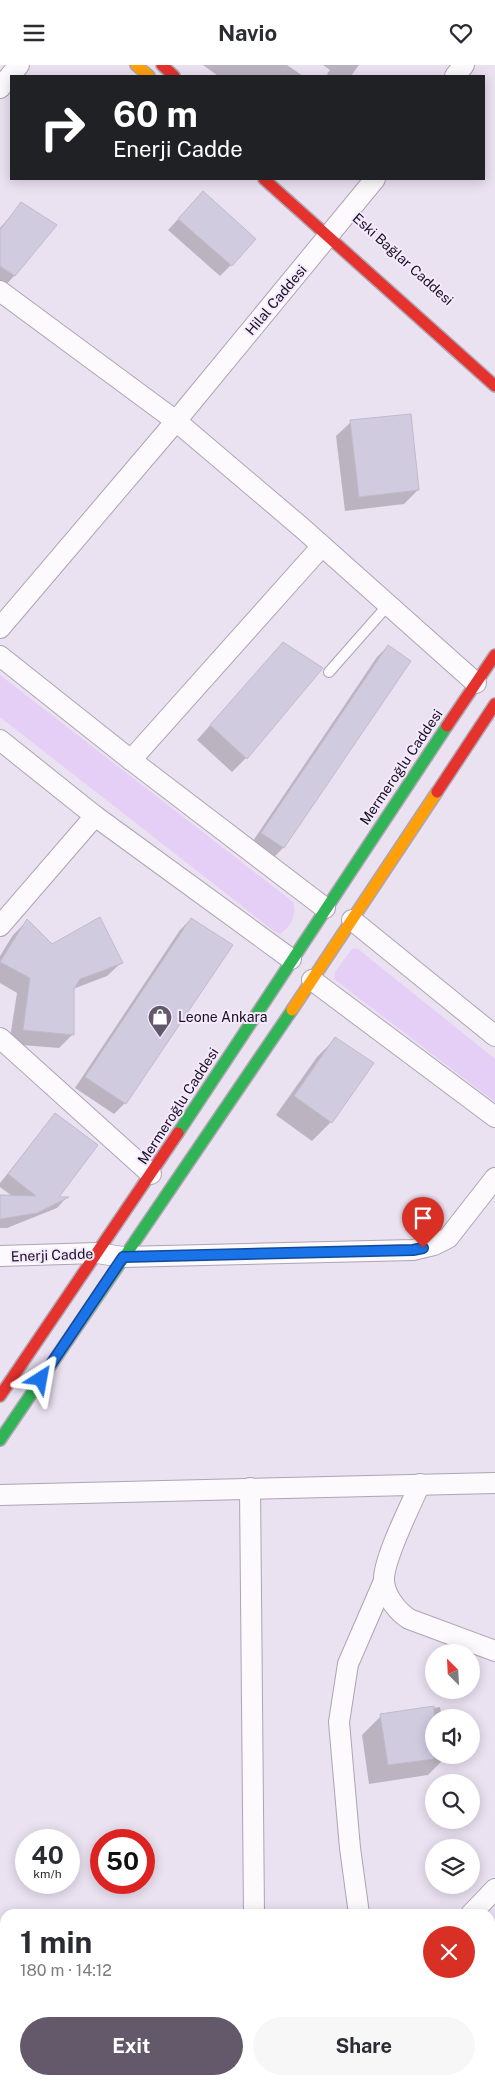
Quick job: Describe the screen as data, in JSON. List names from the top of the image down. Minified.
{"streets":{"main road":["Mermeroğlu Caddesi"],"street":["Hilal Caddesi","Enerji Cadde"]},"crossings":[["Mermeroğlu Caddesi","Enerji Cadde"]],"places":{"shop":["Leone Ankara"]},"north":"top left","page":{"header":"Navio","turn":["60 m","Enerji Cadde"],"speed":"40 km/h","limit":"50","heading":["1 min","180 m · 14:12"],"buttons":["Exit","Share"]}}
